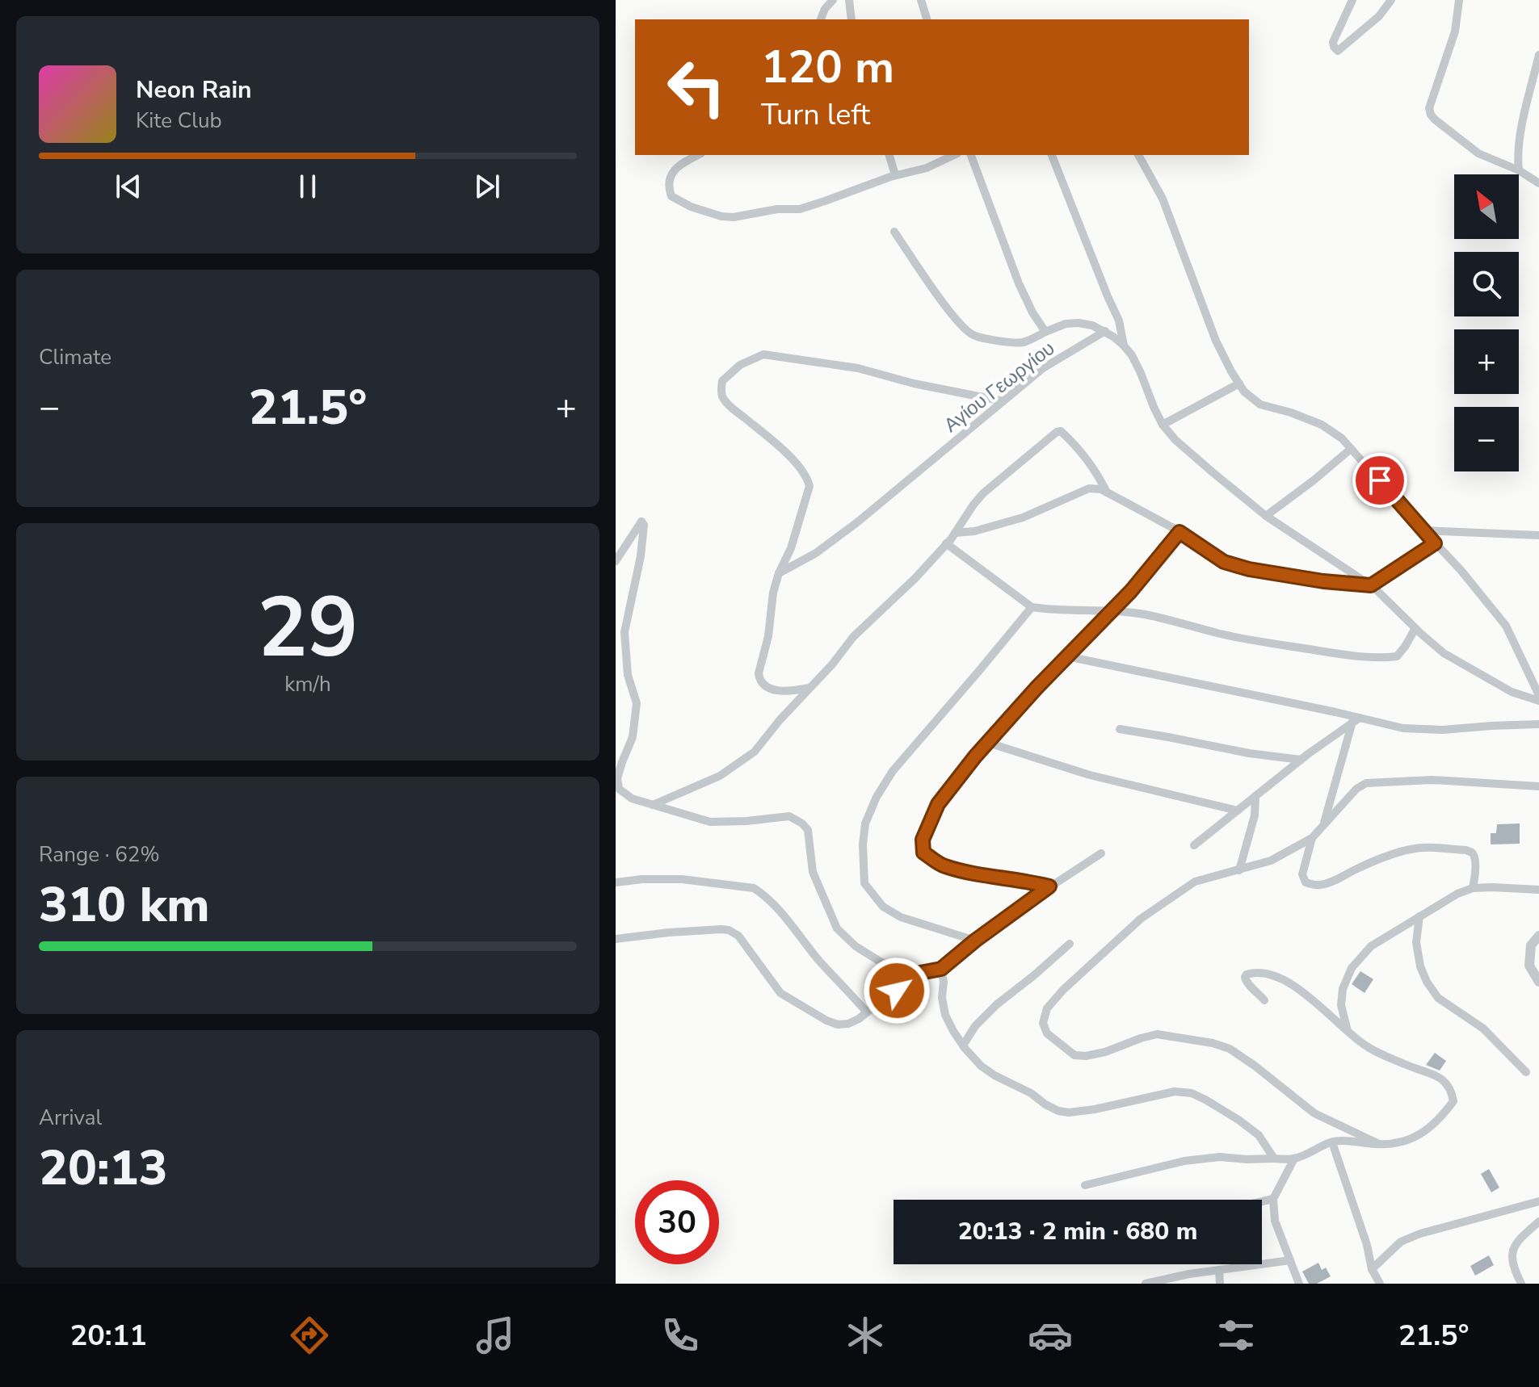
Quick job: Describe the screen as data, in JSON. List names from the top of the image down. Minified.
{"streets":{"street":["Αγίου Γεωργίου"]},"north":"top left","page":{"turn":["120 m","Turn left"],"song":["Neon Rain","Kite Club"],"map_buttons":["+","−"],"tile":["Climate",["29","km/h"],["Range · 62%","310 km"],["Arrival","20:13"]],"heat":["−","21.5°","+"],"limit":"30","trip":"20:13 · 2 min · 680 m","tabs":["20:11","21.5°"]}}
